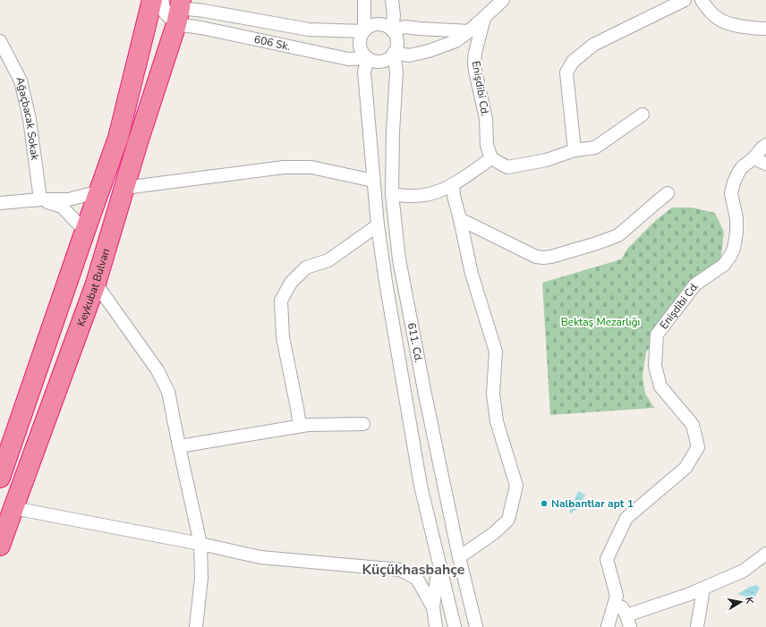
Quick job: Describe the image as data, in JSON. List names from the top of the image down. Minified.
{"streets":{"highway":["Keykubat Bulvarı"],"street":["606 Sk.","Enişdibi Cd.","Ağaçbacak Sokak","611. Cd."]},"crossings":[["606 Sk.","Keykubat Bulvarı"],["606 Sk.","611. Cd."]],"districts":["Küçükhasbahçe"],"parks":["Bektaş Mezarlığı"],"places":["Nalbantlar apt 1"],"north":"right"}
